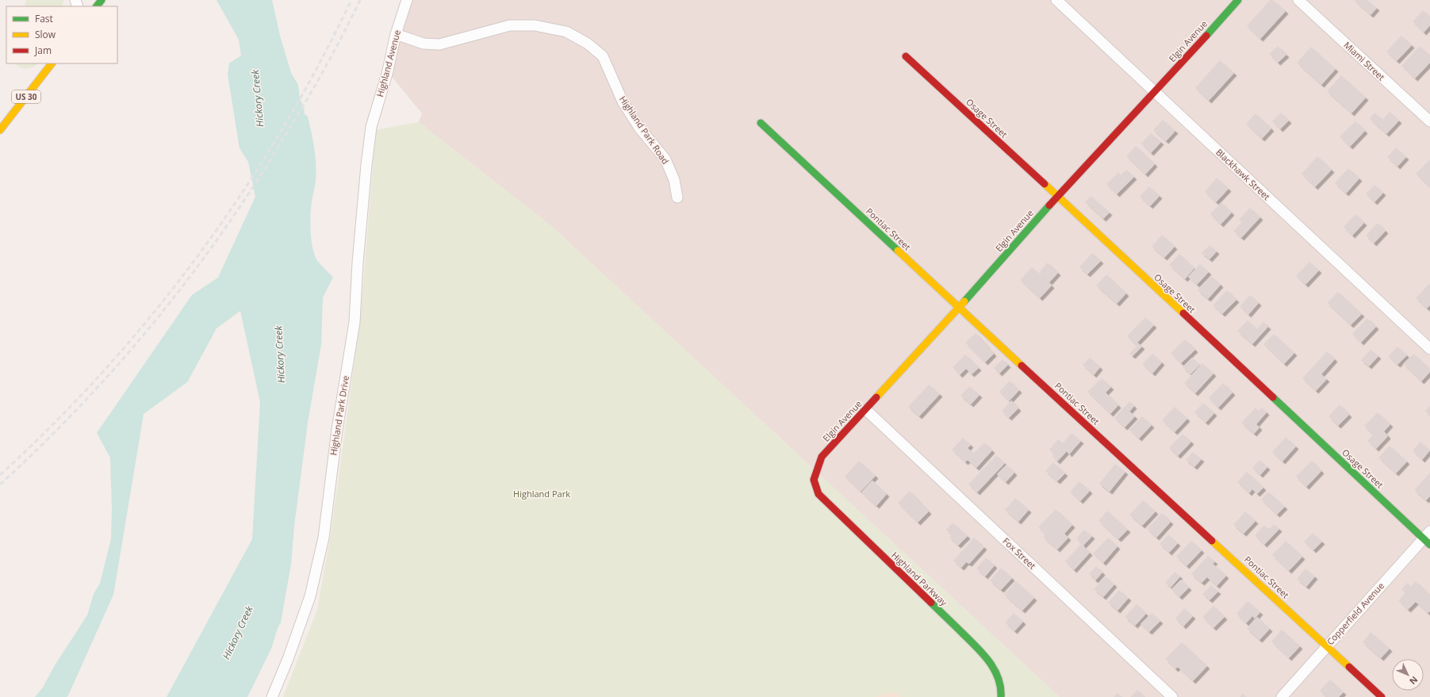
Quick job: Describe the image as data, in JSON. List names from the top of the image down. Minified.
{"streets":{"street":["Elgin Avenue","Miami Street","Highland Avenue","US 30","Osage Street","Highland Park Road","Blackhawk Street","Pontiac Street","Highland Park Drive","Fox Street","Highland Parkway","Copperfield Avenue"]},"crossings":[["Elgin Avenue","Osage Street"],["Elgin Avenue","Blackhawk Street"],["Elgin Avenue","Pontiac Street"],["Elgin Avenue","Fox Street"],["Elgin Avenue","Highland Parkway"],["Highland Avenue","Highland Park Road"],["Highland Avenue","Highland Park Drive"],["Osage Street","Copperfield Avenue"],["Pontiac Street","Copperfield Avenue"]],"water":["Hickory Creek"],"parks":["Highland Park"],"legend":["Fast","Slow","Jam"],"north":"bottom right"}
